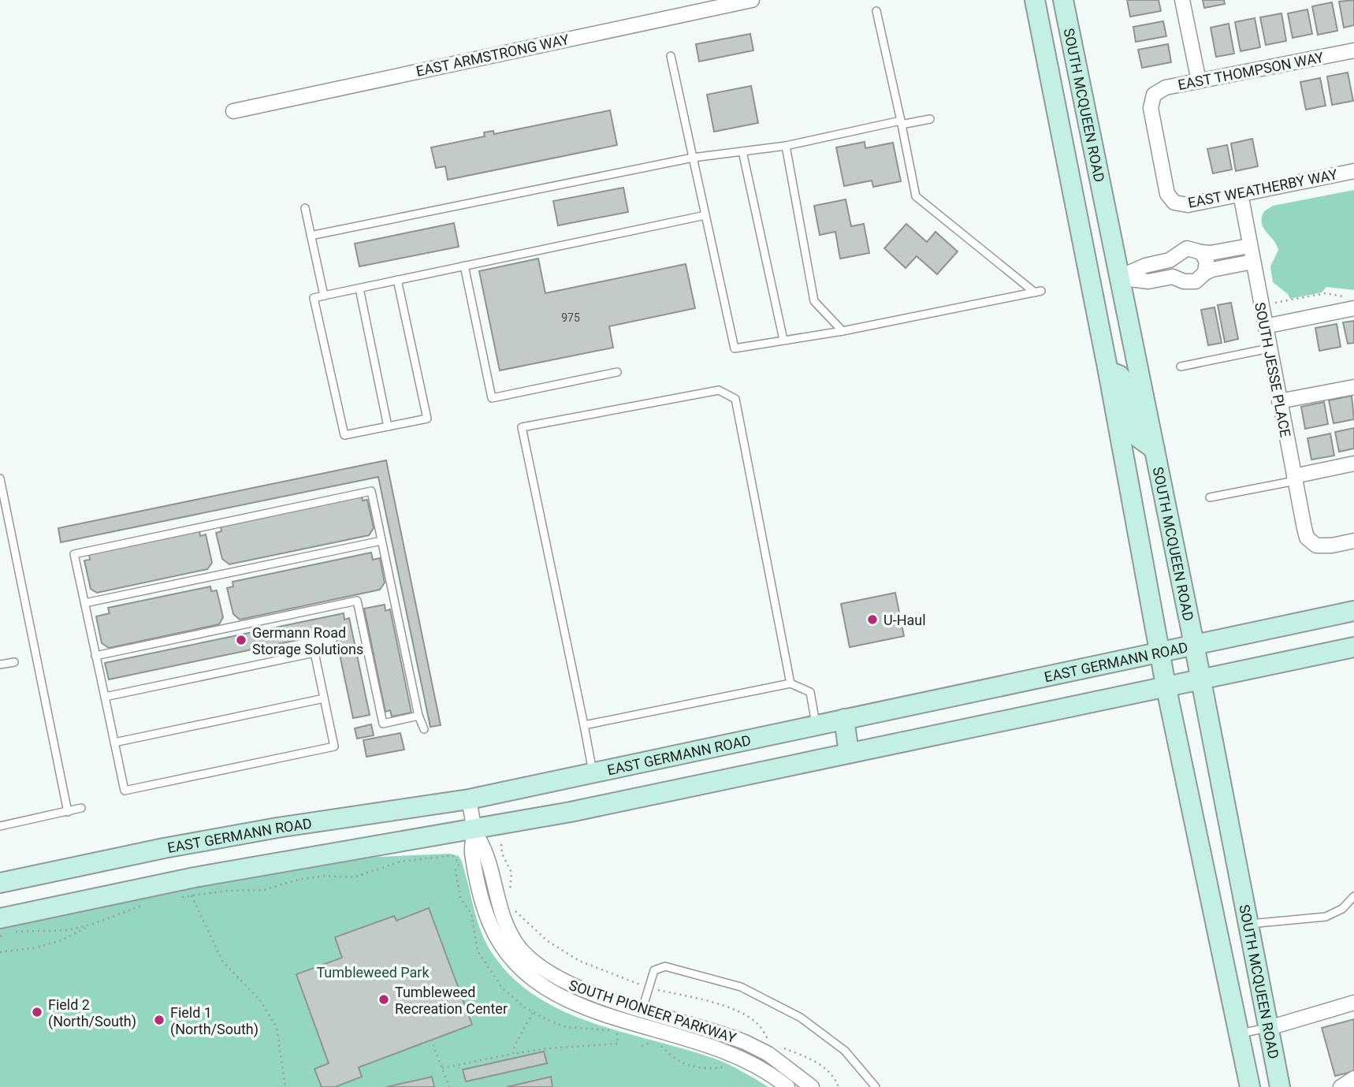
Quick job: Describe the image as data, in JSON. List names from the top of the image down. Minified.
{"streets":{"main road":["SOUTH MCQUEEN ROAD","EAST GERMANN ROAD"],"street":["EAST ARMSTRONG WAY","EAST THOMPSON WAY","EAST WEATHERBY WAY","SOUTH JESSE PLACE","SOUTH PIONEER PARKWAY"]},"crossings":[["EAST THOMPSON WAY","EAST WEATHERBY WAY"],["SOUTH MCQUEEN ROAD","EAST GERMANN ROAD"],["EAST WEATHERBY WAY","SOUTH JESSE PLACE"],["EAST GERMANN ROAD","SOUTH PIONEER PARKWAY"]],"parks":["Tumbleweed Park"],"places":["U-Haul","Germann Road Storage Solutions","Tumbleweed Recreation Center","Field 2 (North/South)","Field 1 (North/South)"],"house_numbers":["975"]}
